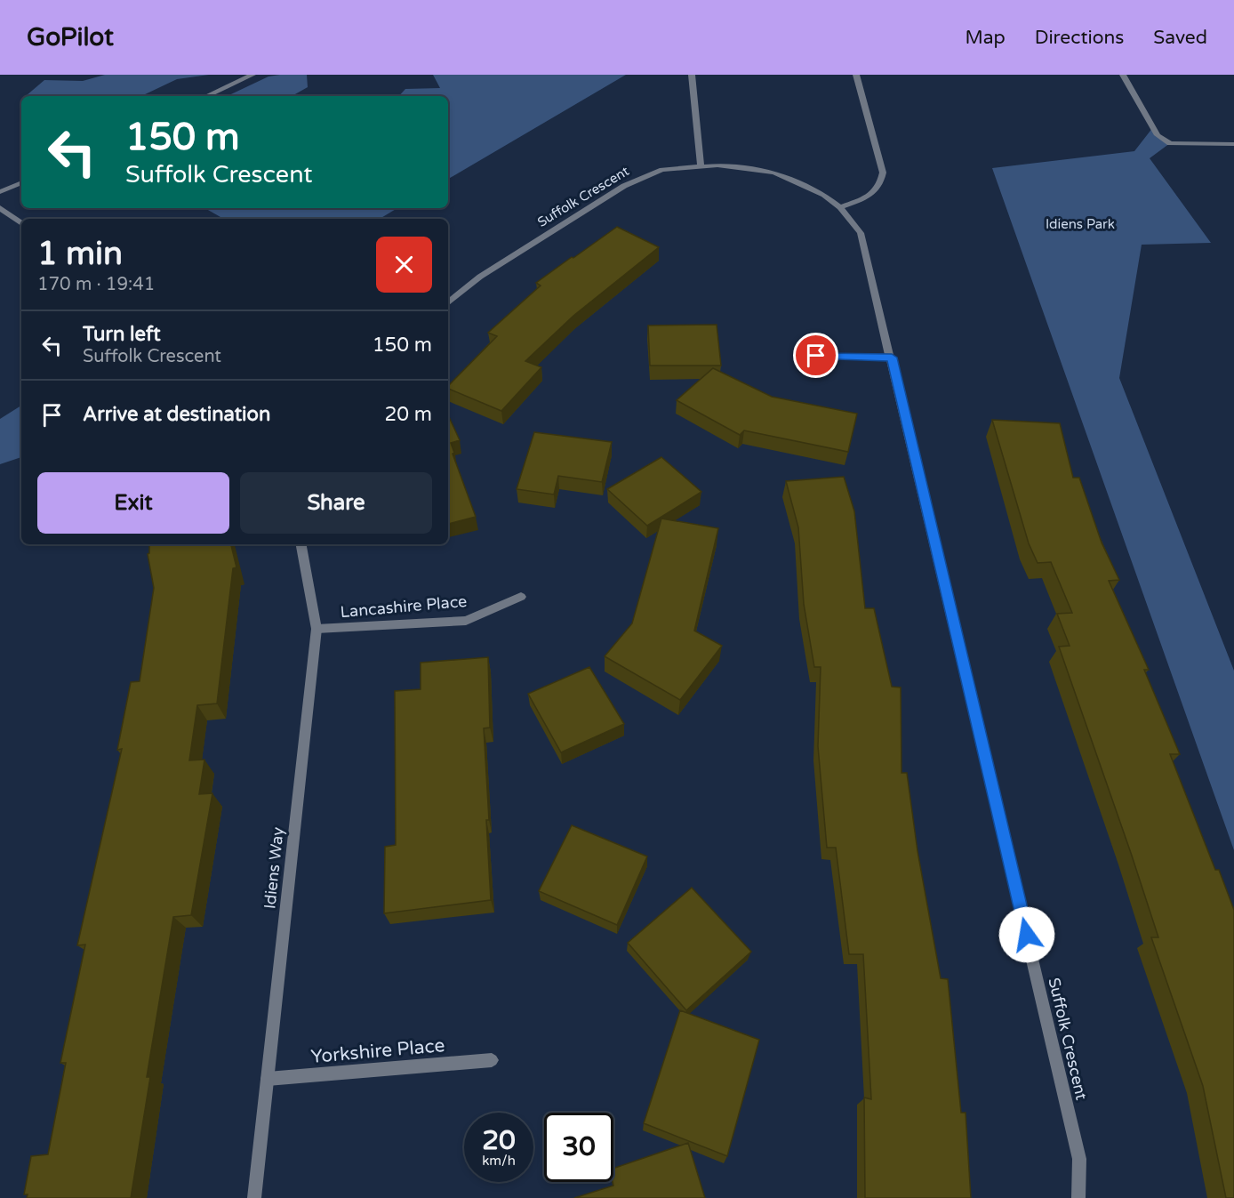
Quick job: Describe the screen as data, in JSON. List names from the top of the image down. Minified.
{"streets":{"street":["Suffolk Crescent","Lancashire Place","Idiens Way","Yorkshire Place"]},"crossings":[["Lancashire Place","Idiens Way"],["Idiens Way","Yorkshire Place"]],"parks":["Idiens Park"],"page":{"header":"GoPilot","nav":["Map","Directions","Saved"],"turn":["150 m","Suffolk Crescent"],"heading":["1 min","170 m · 19:41"],"list":[{"name":"Turn left","note":"Suffolk Crescent","value":"150 m"},{"name":"Arrive at destination","value":"20 m"}],"buttons":["Exit","Share"],"speed":"20 km/h","limit":"30"}}
